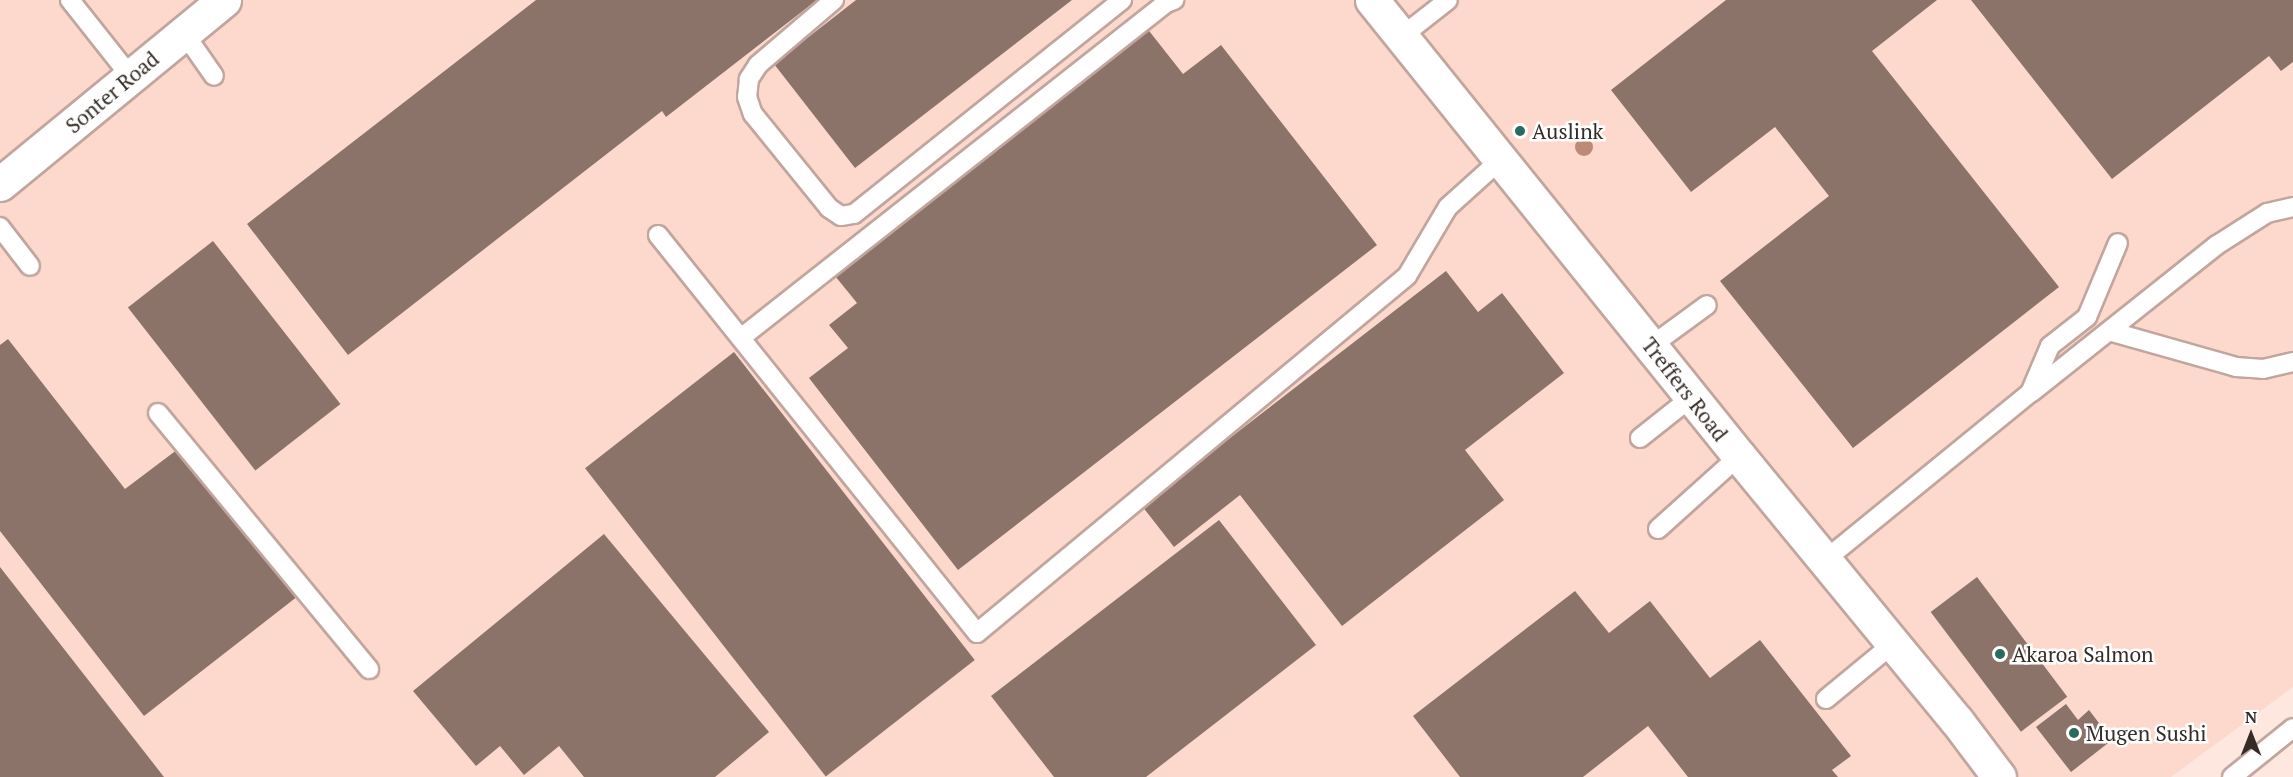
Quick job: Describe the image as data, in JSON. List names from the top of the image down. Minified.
{"streets":{"street":["Sonter Road","Treffers Road"]},"places":["Auslink","Akaroa Salmon","Mugen Sushi"],"north":"top"}
